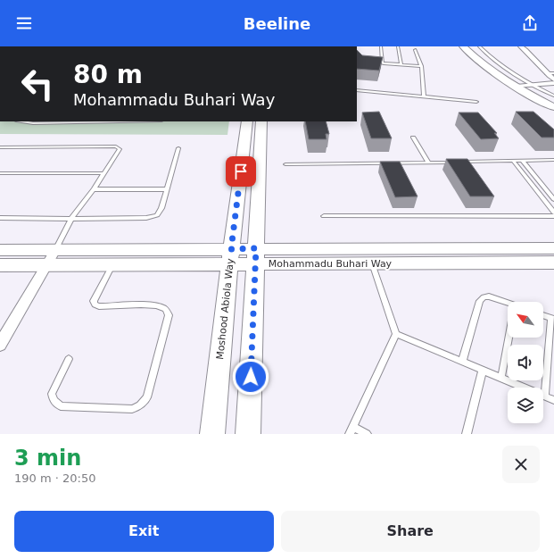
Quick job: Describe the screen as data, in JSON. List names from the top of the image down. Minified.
{"streets":{"main road":["Mohammadu Buhari Way","Moshood Abiola Way"]},"crossings":[["Mohammadu Buhari Way","Moshood Abiola Way"]],"north":"top left","page":{"header":"Beeline","turn":["80 m","Mohammadu Buhari Way"],"heading":["3 min","190 m · 20:50"],"buttons":["Exit","Share"]}}
